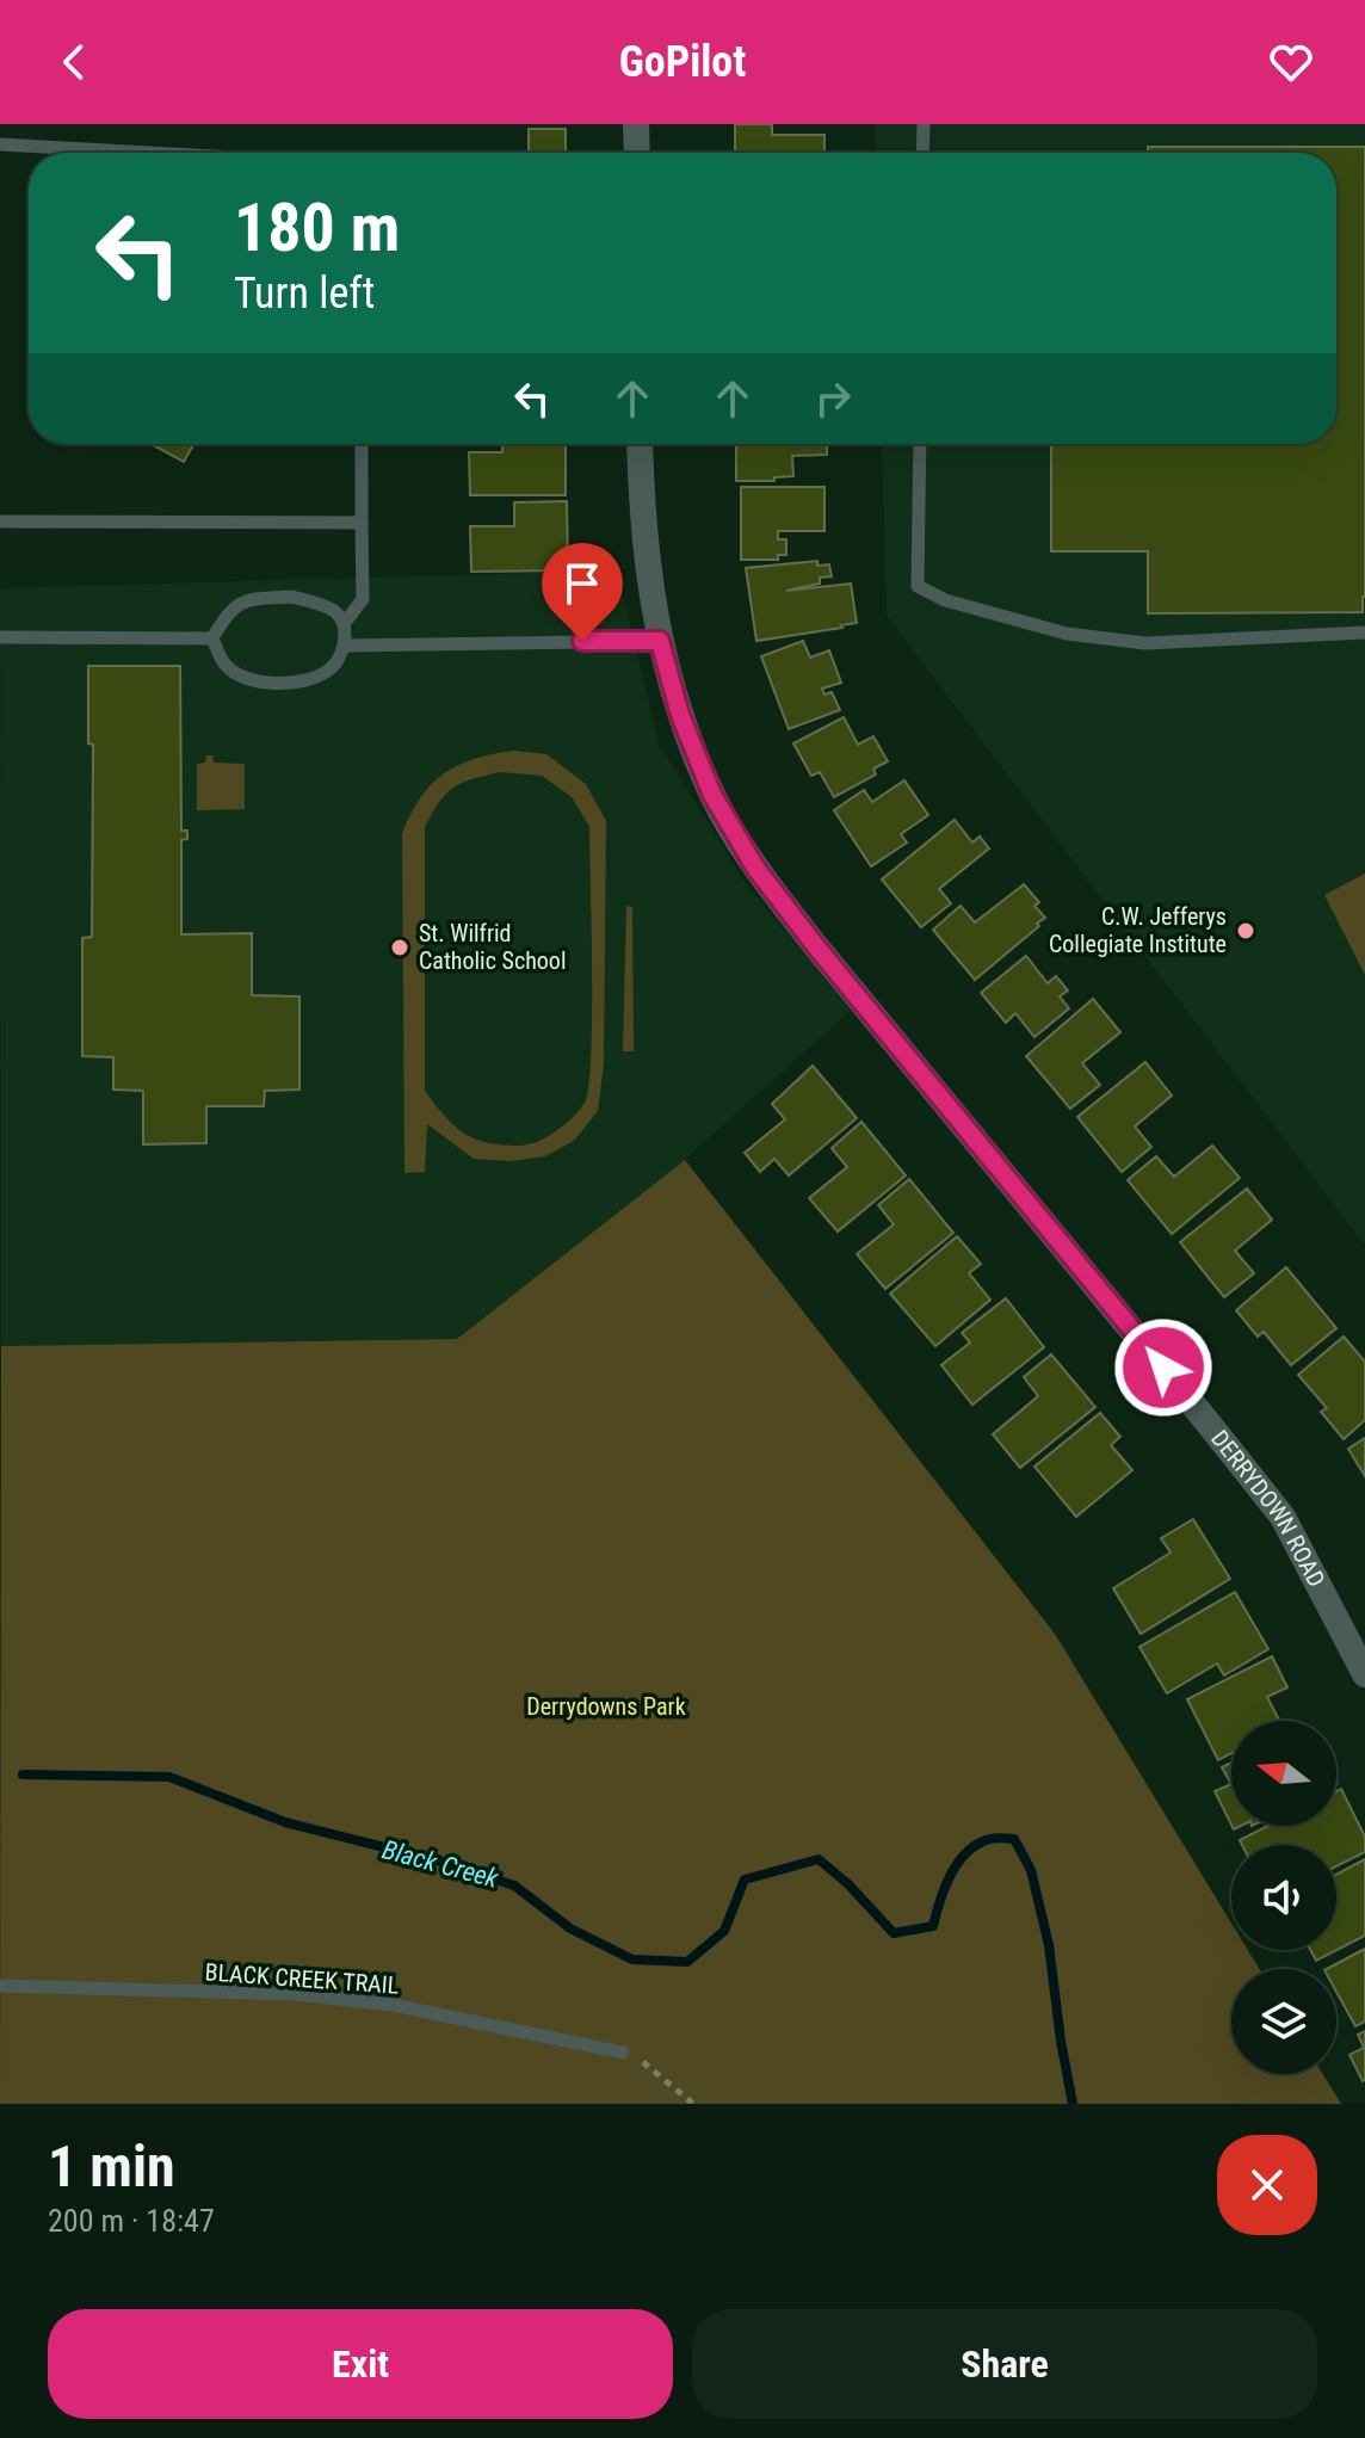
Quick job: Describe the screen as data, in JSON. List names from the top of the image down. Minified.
{"streets":{"street":["DERRYDOWN ROAD"],"lane":["BLACK CREEK TRAIL"]},"water":["Black Creek"],"parks":["Derrydowns Park"],"places":["C.W. Jefferys Collegiate Institute","St. Wilfrid Catholic School"],"north":"left","page":{"header":"GoPilot","turn":["180 m","Turn left"],"heading":["1 min","200 m · 18:47"],"buttons":["Exit","Share"]}}
